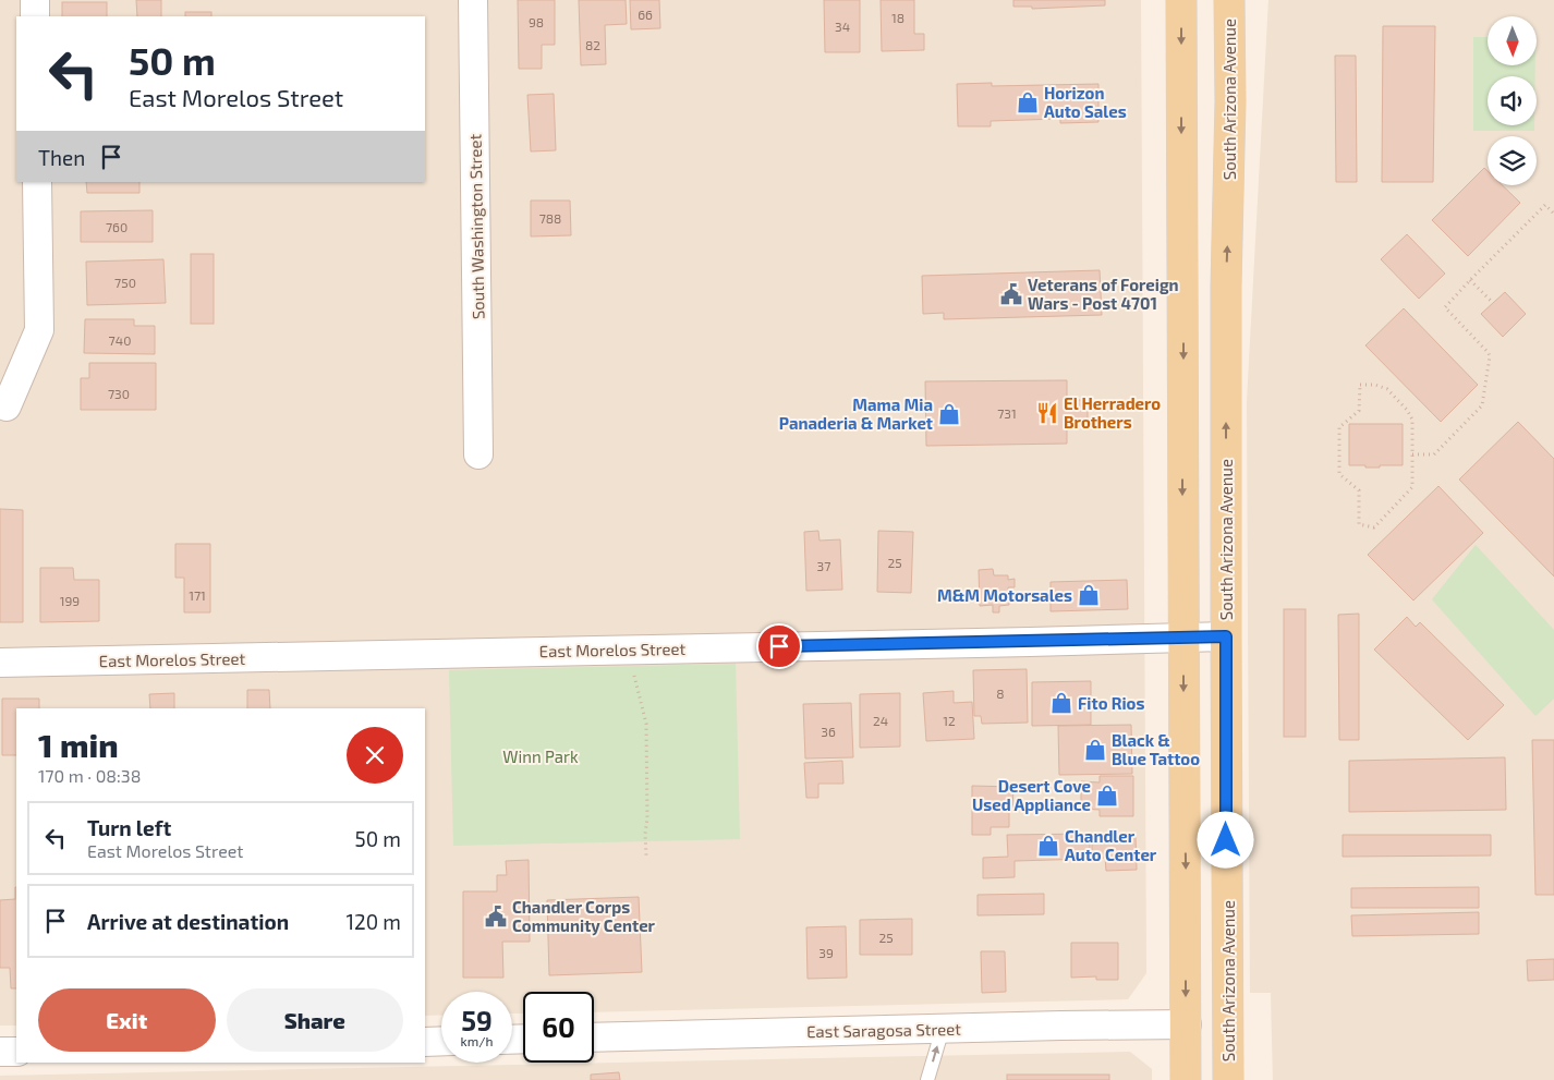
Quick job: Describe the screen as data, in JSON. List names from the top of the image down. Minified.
{"streets":{"main road":["South Arizona Avenue"],"street":["South Washington Street","East Morelos Street","East Saragosa Street"]},"crossings":[["South Arizona Avenue","East Morelos Street"]],"parks":["Winn Park"],"places":{"shop":["Horizon Auto Sales","Mama Mia Panaderia & Market","M&M Motorsales","Fito Rios","Black & Blue Tattoo","Desert Cove Used Appliance","Chandler Auto Center"],"public building":["Veterans of Foreign Wars - Post 4701","Chandler Corps Community Center"],"restaurant":["El Herradero Brothers"]},"house_numbers":["66","18","98","34","82","788","760","750","740","730","731","25","37","171","199","8","24","12","36","25","39"],"north":"bottom","page":{"turn":["50 m","East Morelos Street"],"then":"Then","heading":["1 min","170 m · 08:38"],"list":[{"name":"Turn left","note":"East Morelos Street","value":"50 m"},{"name":"Arrive at destination","value":"120 m"}],"buttons":["Exit","Share"],"speed":"59 km/h","limit":"60"}}
